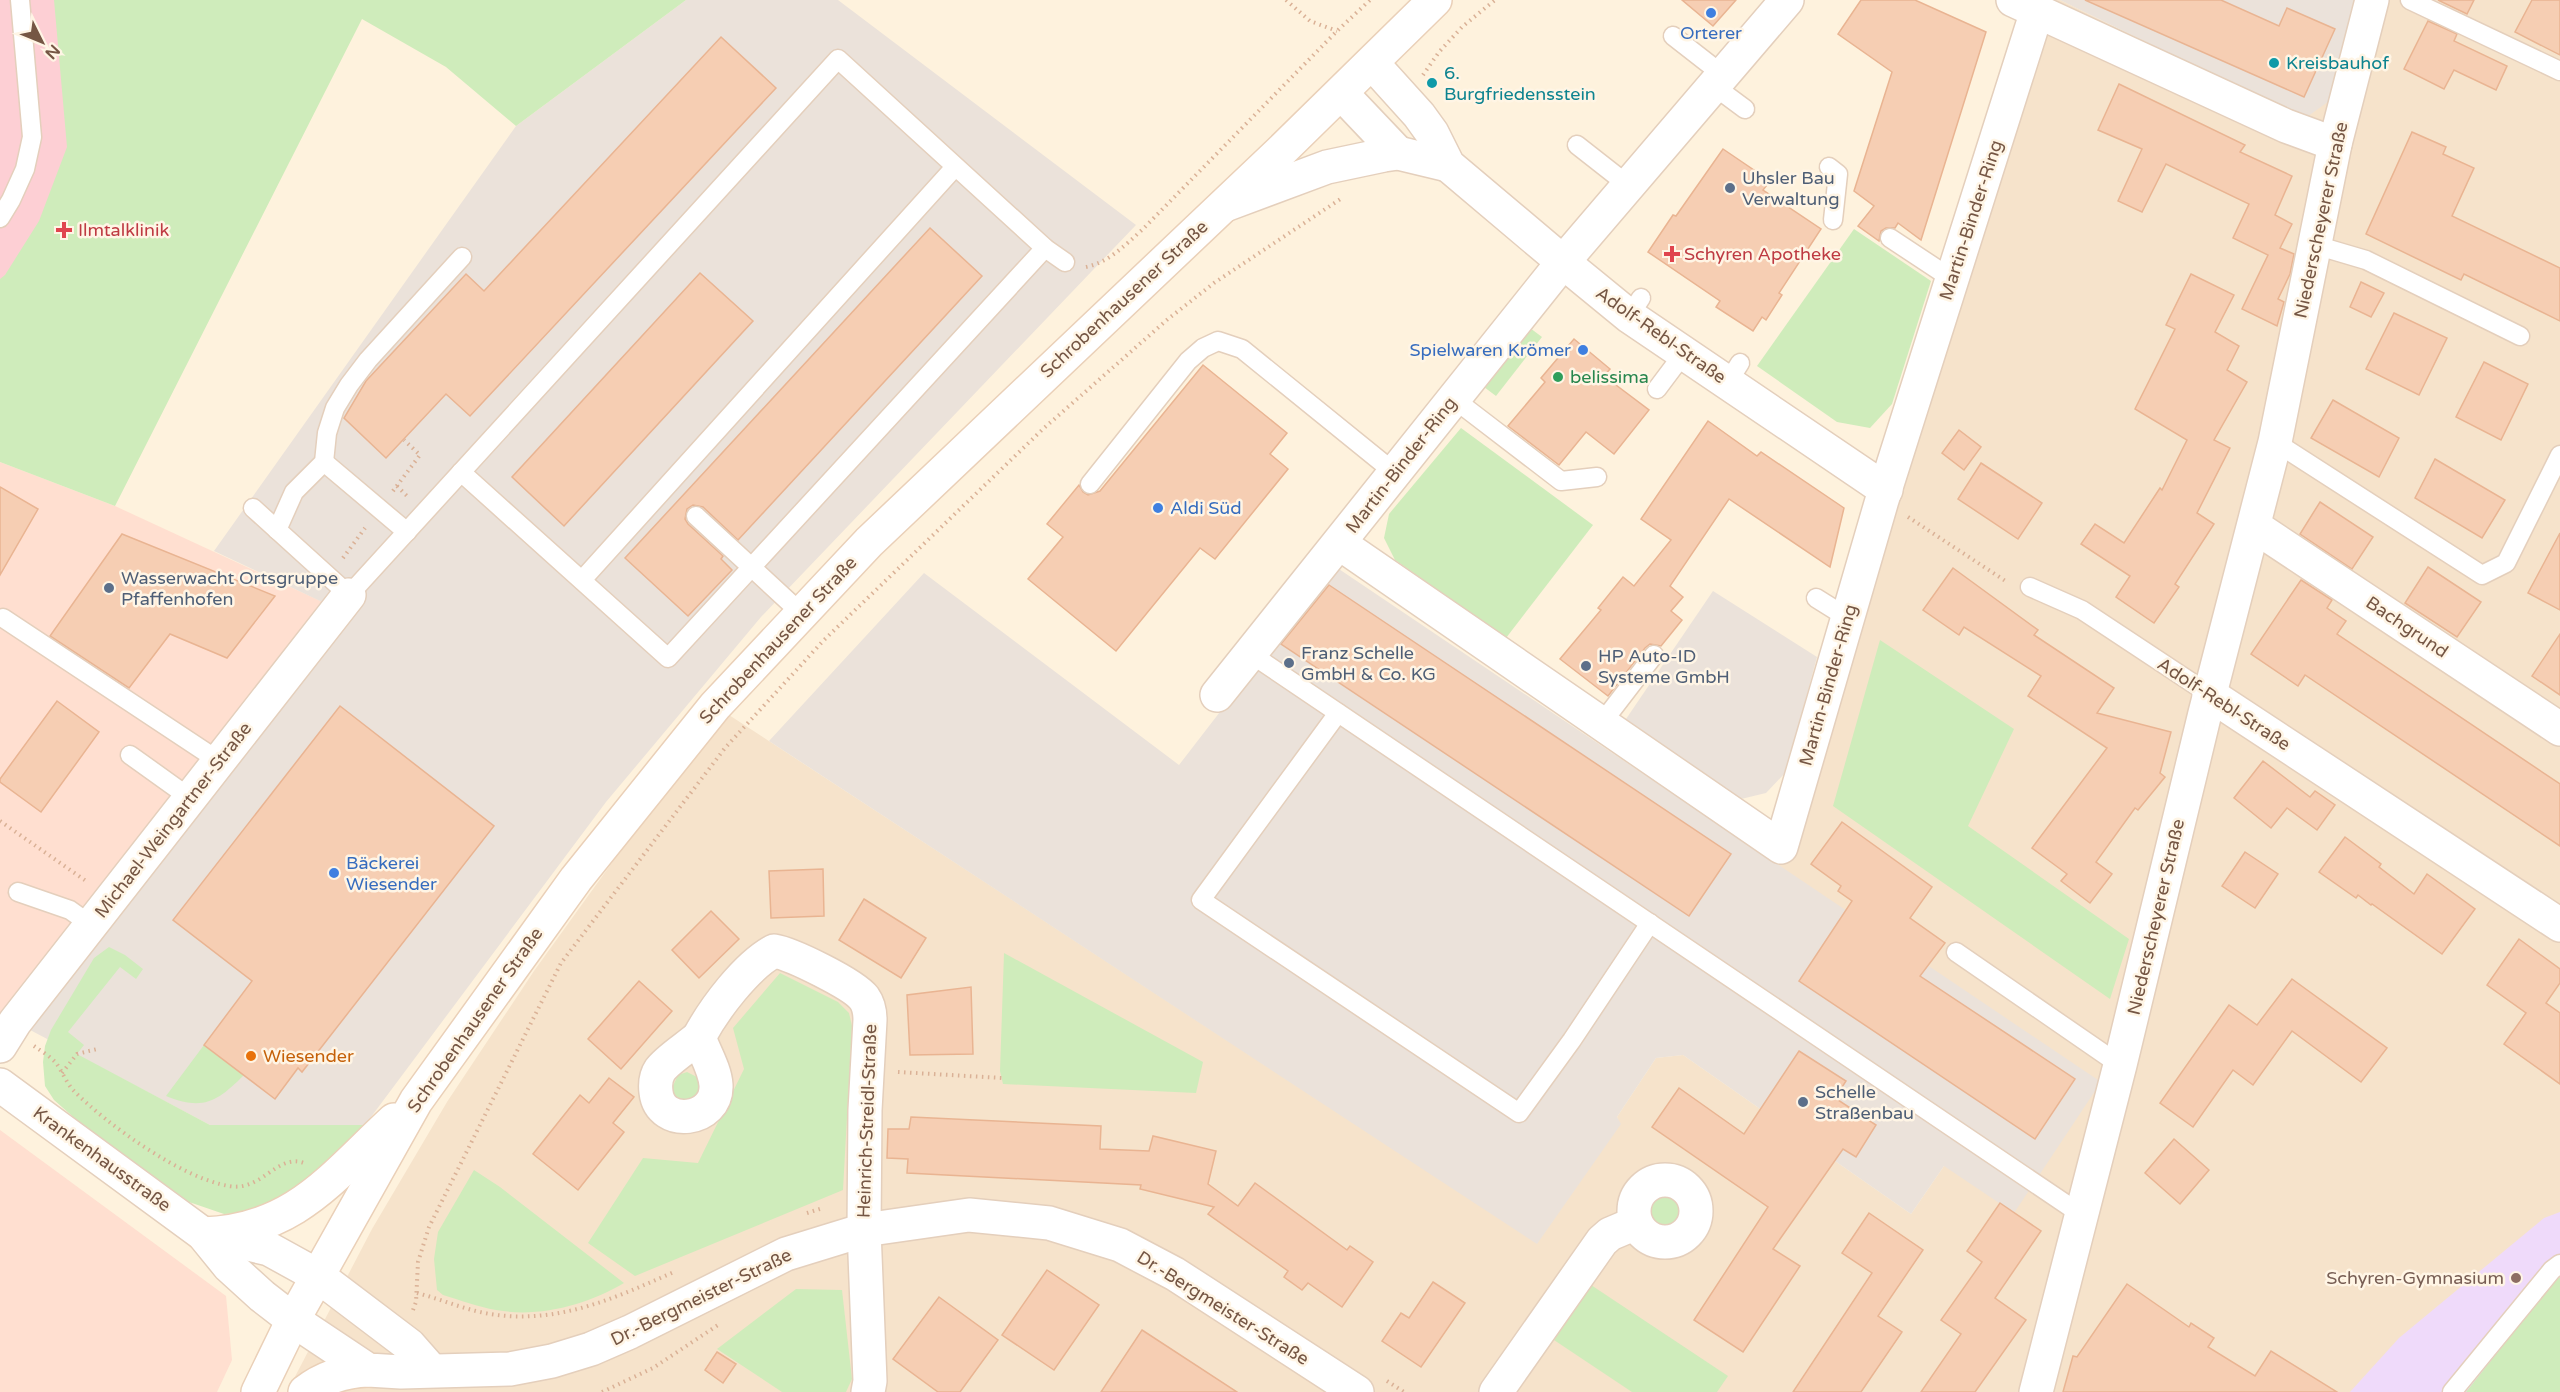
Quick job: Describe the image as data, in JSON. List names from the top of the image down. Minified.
{"streets":{"street":["Martin-Binder-Ring","Niederscheyerer Straße","Schrobenhausener Straße","Adolf-Rebl-Straße","Bachgrund","Michael-Weingartner-Straße","Heinrich-Streidl-Straße","Krankenhausstraße","Dr.-Bergmeister-Straße"]},"crossings":[["Martin-Binder-Ring","Niederscheyerer Straße"],["Martin-Binder-Ring","Adolf-Rebl-Straße"],["Niederscheyerer Straße","Adolf-Rebl-Straße"],["Niederscheyerer Straße","Bachgrund"],["Schrobenhausener Straße","Adolf-Rebl-Straße"],["Schrobenhausener Straße","Krankenhausstraße"],["Heinrich-Streidl-Straße","Dr.-Bergmeister-Straße"]],"places":{"other":["Orterer","Kreisbauhof","6. Burgfriedensstein","Uhsler Bau Verwaltung","Spielwaren Krömer","belissima","Aldi Süd","Wasserwacht Ortsgruppe Pfaffenhofen","Franz Schelle GmbH & Co. KG","HP Auto-ID Systeme GmbH","Bäckerei Wiesender","Wiesender","Schelle Straßenbau","Schyren-Gymnasium"],"health":["Ilmtalklinik","Schyren Apotheke"]},"north":"bottom right"}
